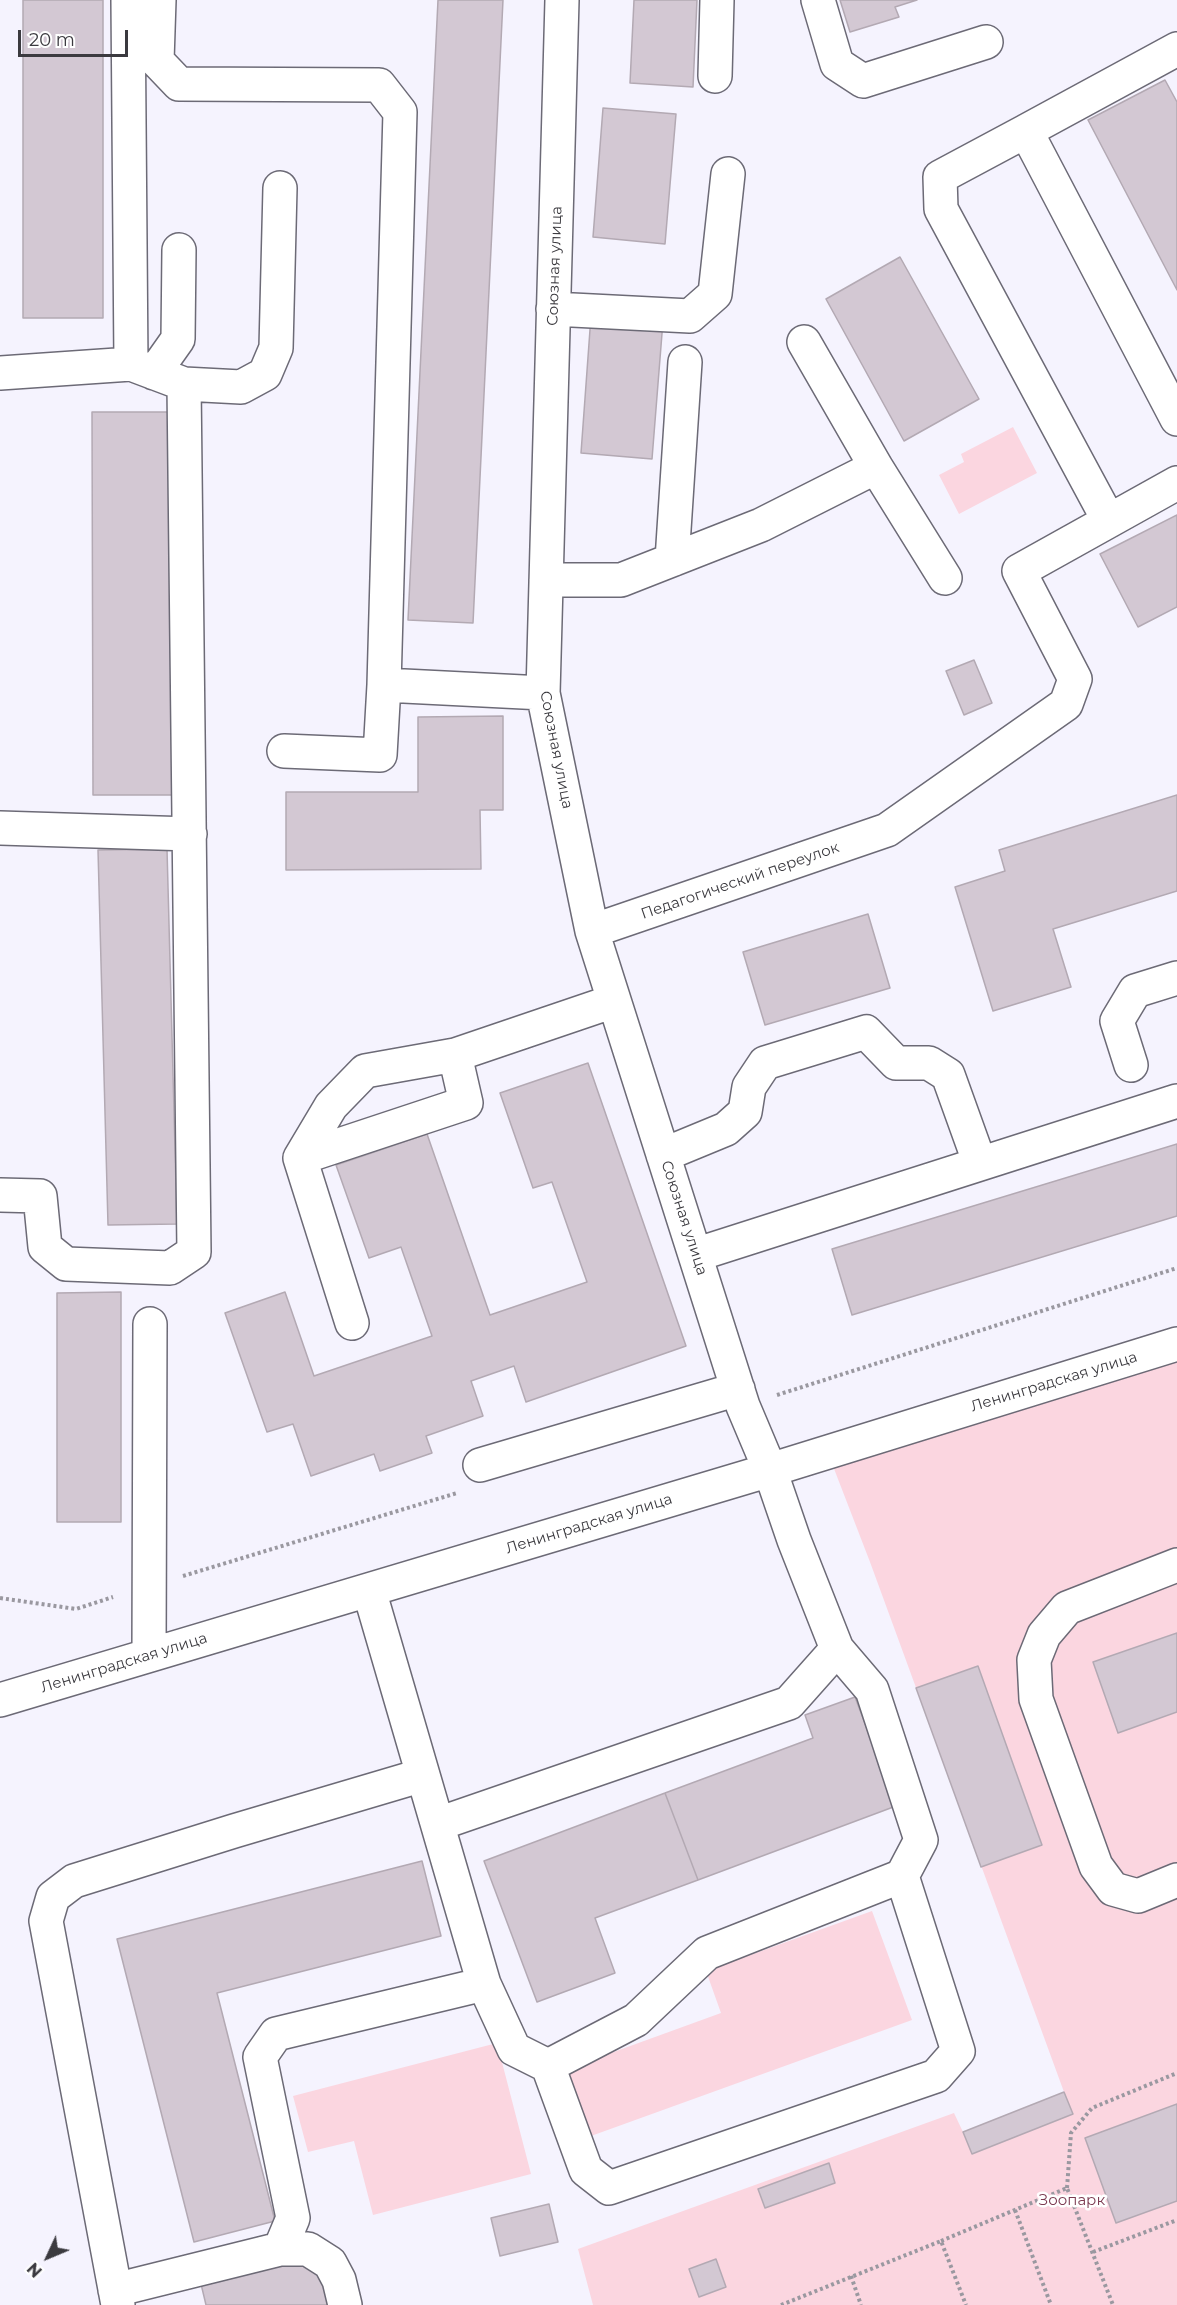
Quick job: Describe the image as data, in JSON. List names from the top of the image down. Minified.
{"streets":{"street":["Союзная улица","Педагогический переулок","Ленинградская улица"]},"crossings":[["Союзная улица","Педагогический переулок"],["Союзная улица","Ленинградская улица"]],"parks":["Зоопарк"],"scale_bar":"20 m","north":"bottom left"}
